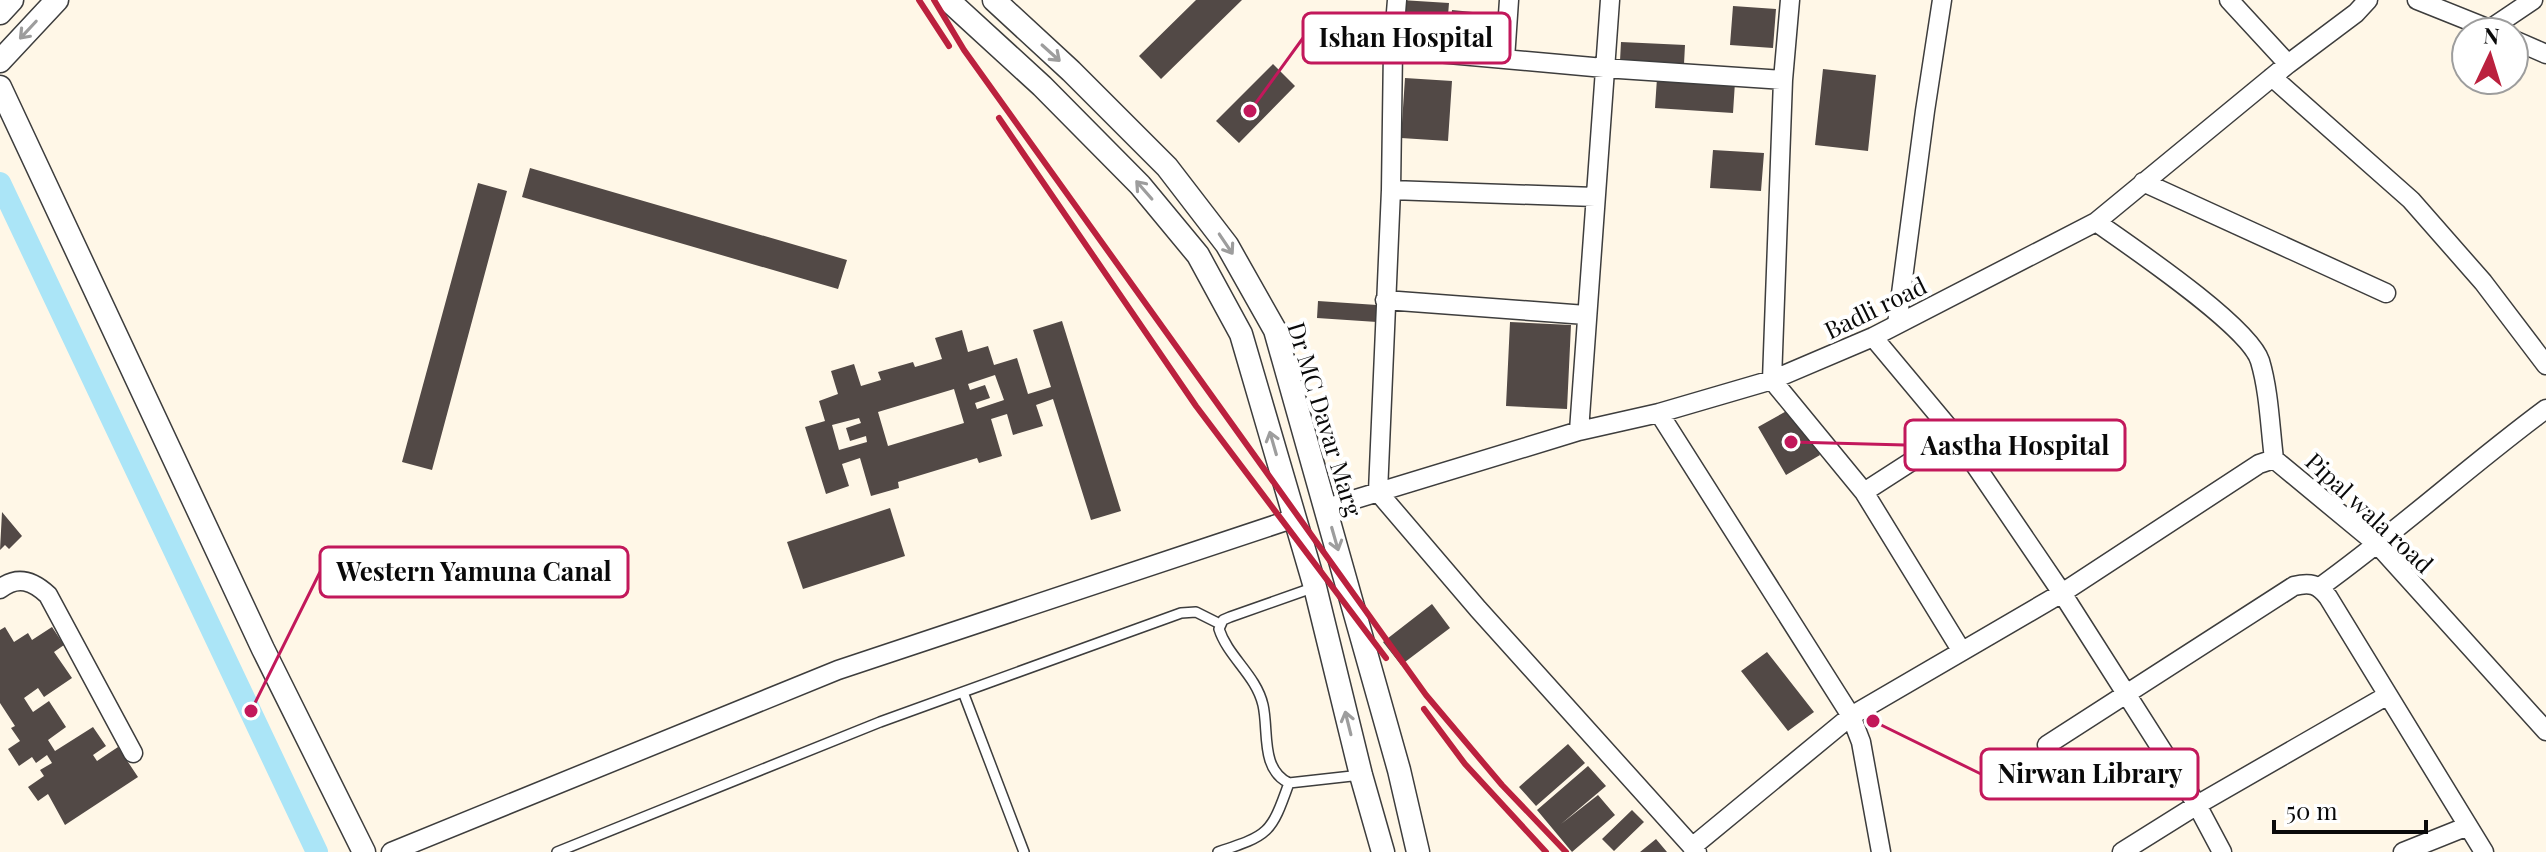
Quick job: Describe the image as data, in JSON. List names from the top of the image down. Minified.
{"streets":{"street":["Badli road","Dr MC Davar Marg","Pipal wala road"]},"crossings":[["Badli road","Dr MC Davar Marg"],["Badli road","Pipal wala road"]],"places":["Ishan Hospital","Aastha Hospital","Western Yamuna Canal","Nirwan Library"],"scale_bar":"50 m","north":"top"}
